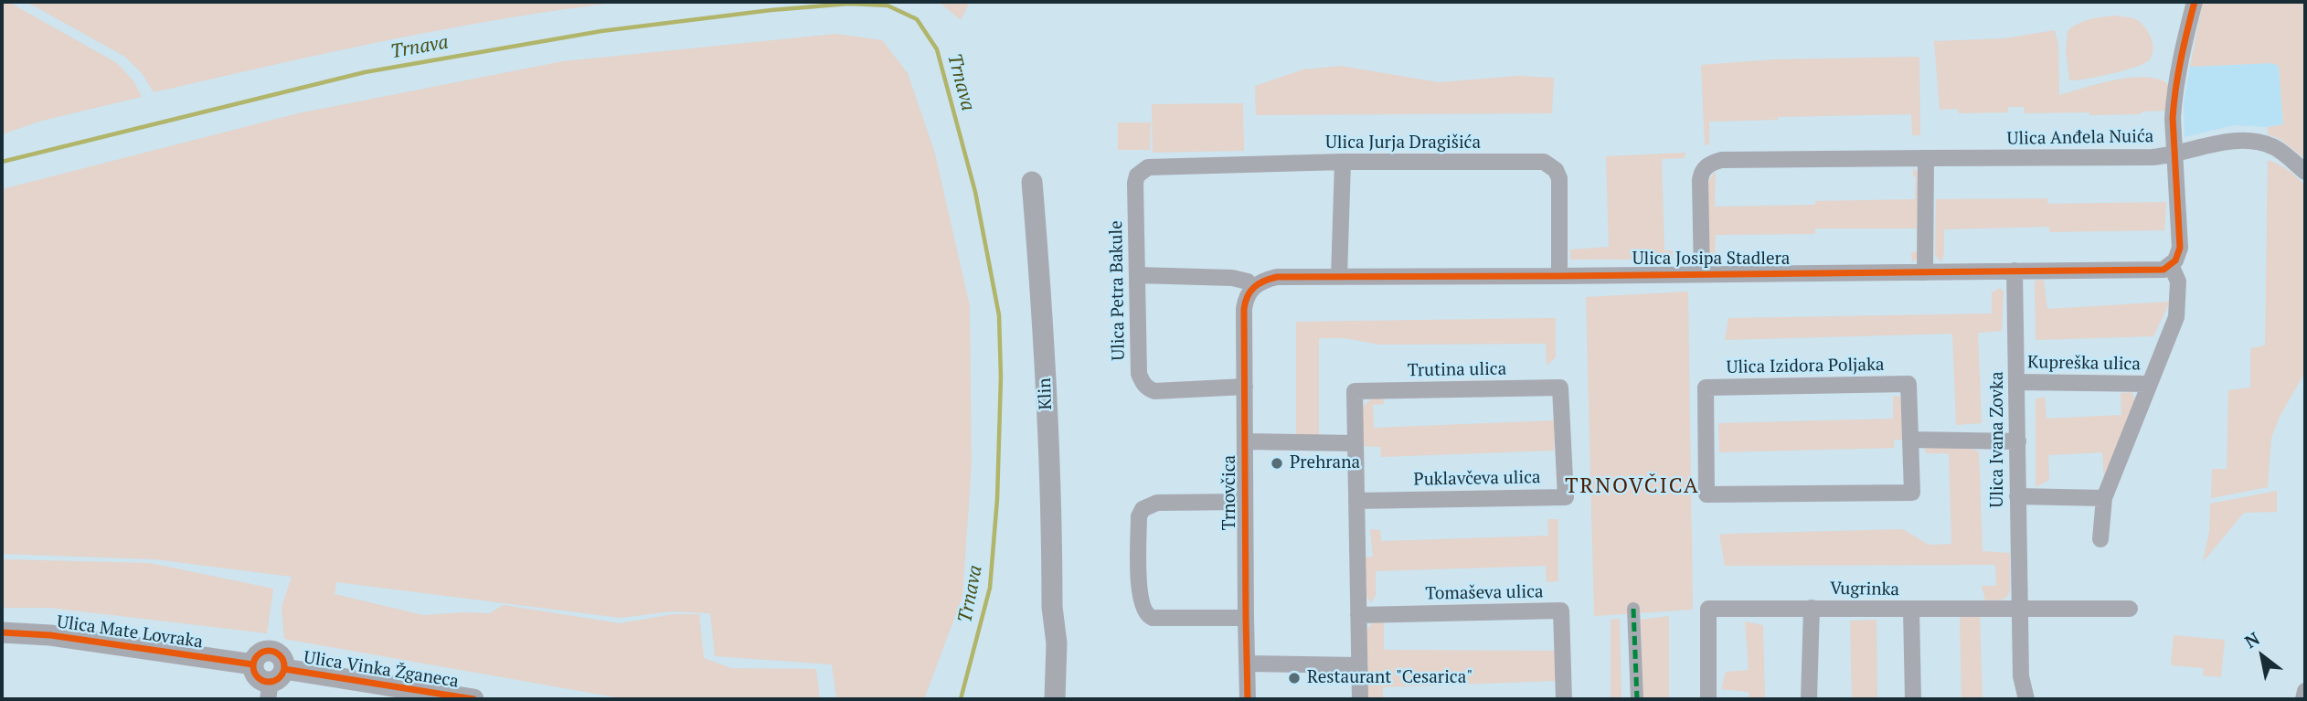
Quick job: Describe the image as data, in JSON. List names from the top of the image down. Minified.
{"streets":{"street":["Ulica Anđela Nuića","Ulica Jurja Dragišića","Ulica Josipa Stadlera","Ulica Petra Bakule","Kupreška ulica","Ulica Izidora Poljaka","Trutina ulica","Klin","Ulica Ivana Zovka","Puklavčeva ulica","Trnovčica","Vugrinka","Tomaševa ulica","Ulica Mate Lovraka","Ulica Vinka Žganeca"]},"crossings":[["Ulica Anđela Nuića","Ulica Josipa Stadlera"],["Ulica Anđela Nuića","Kupreška ulica"],["Ulica Jurja Dragišića","Ulica Josipa Stadlera"],["Ulica Jurja Dragišića","Ulica Petra Bakule"],["Ulica Josipa Stadlera","Ulica Ivana Zovka"],["Ulica Josipa Stadlera","Trnovčica"],["Ulica Petra Bakule","Trnovčica"],["Kupreška ulica","Ulica Ivana Zovka"],["Trutina ulica","Puklavčeva ulica"],["Ulica Ivana Zovka","Vugrinka"],["Ulica Mate Lovraka","Ulica Vinka Žganeca"]],"districts":["TRNOVČICA"],"water":["Trnava"],"places":["Prehrana","Restaurant \"Cesarica\""],"north":"top left"}
